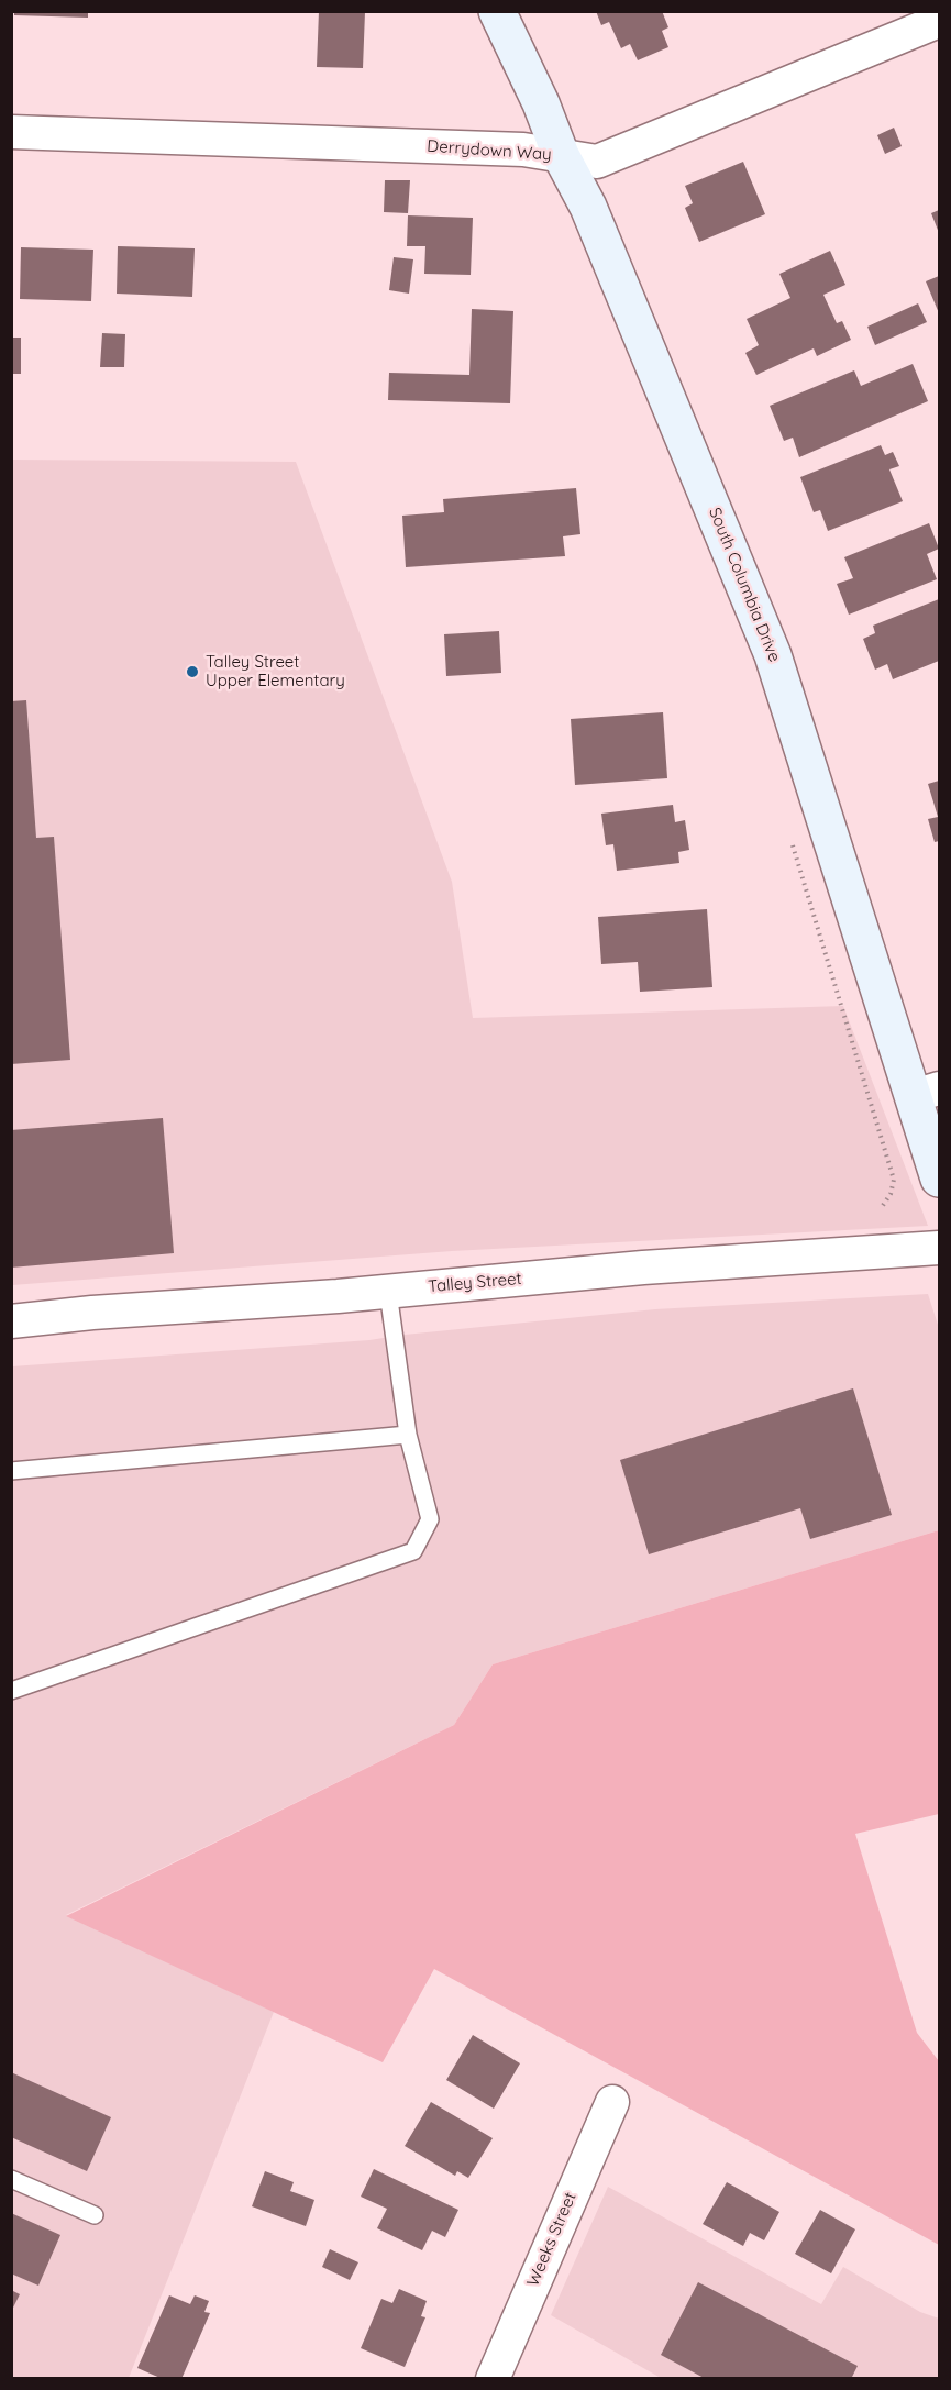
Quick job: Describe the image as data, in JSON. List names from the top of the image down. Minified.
{"streets":{"main road":["South Columbia Drive"],"street":["Derrydown Way","Talley Street","Weeks Street"]},"crossings":[["Derrydown Way","South Columbia Drive"]],"places":["Talley Street Upper Elementary"]}
